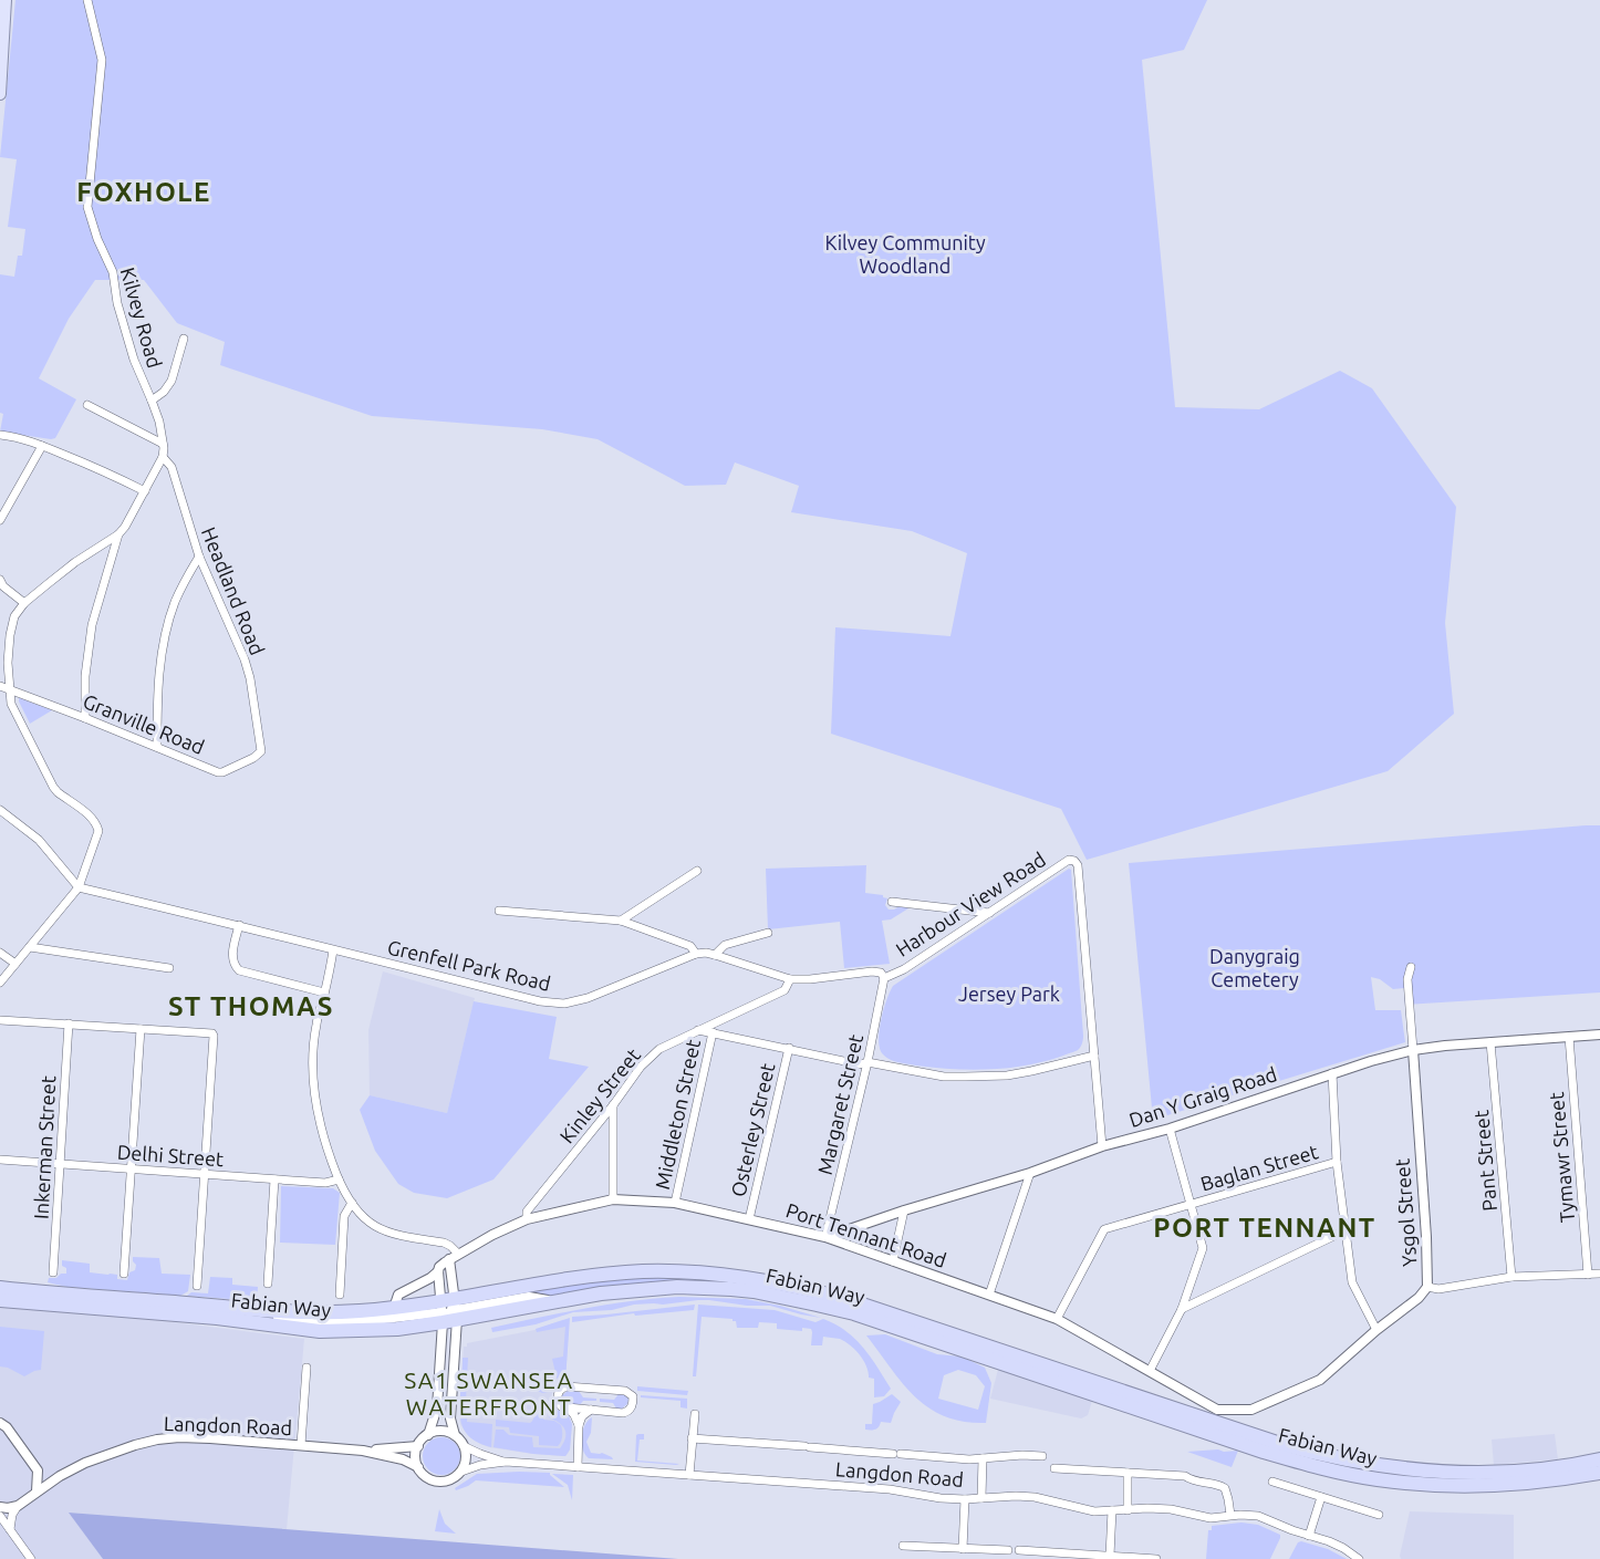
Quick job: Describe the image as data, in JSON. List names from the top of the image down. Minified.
{"streets":{"highway":["Fabian Way"],"street":["Kilvey Road","Headland Road","Granville Road","Harbour View Road","Grenfell Park Road","Kinley Street","Dan Y Graig Road","Margaret Street","Middleton Street","Osterley Street","Inkerman Street","Delhi Street","Tymawr Street","Pant Street","Baglan Street","Ysgol Street","Port Tennant Road","Langdon Road"]},"crossings":[["Kilvey Road","Headland Road"],["Headland Road","Granville Road"],["Harbour View Road","Grenfell Park Road"],["Harbour View Road","Margaret Street"],["Grenfell Park Road","Kinley Street"],["Grenfell Park Road","Margaret Street"],["Kinley Street","Port Tennant Road"],["Dan Y Graig Road","Margaret Street"],["Dan Y Graig Road","Tymawr Street"],["Dan Y Graig Road","Pant Street"],["Dan Y Graig Road","Ysgol Street"],["Dan Y Graig Road","Port Tennant Road"],["Margaret Street","Port Tennant Road"],["Middleton Street","Port Tennant Road"],["Osterley Street","Port Tennant Road"],["Inkerman Street","Delhi Street"],["Baglan Street","Port Tennant Road"],["Ysgol Street","Port Tennant Road"],["Port Tennant Road","Fabian Way"]],"districts":["FOXHOLE","ST THOMAS","PORT TENNANT","SA1 SWANSEA WATERFRONT"],"parks":["Kilvey Community Woodland","Danygraig Cemetery","Jersey Park"]}
